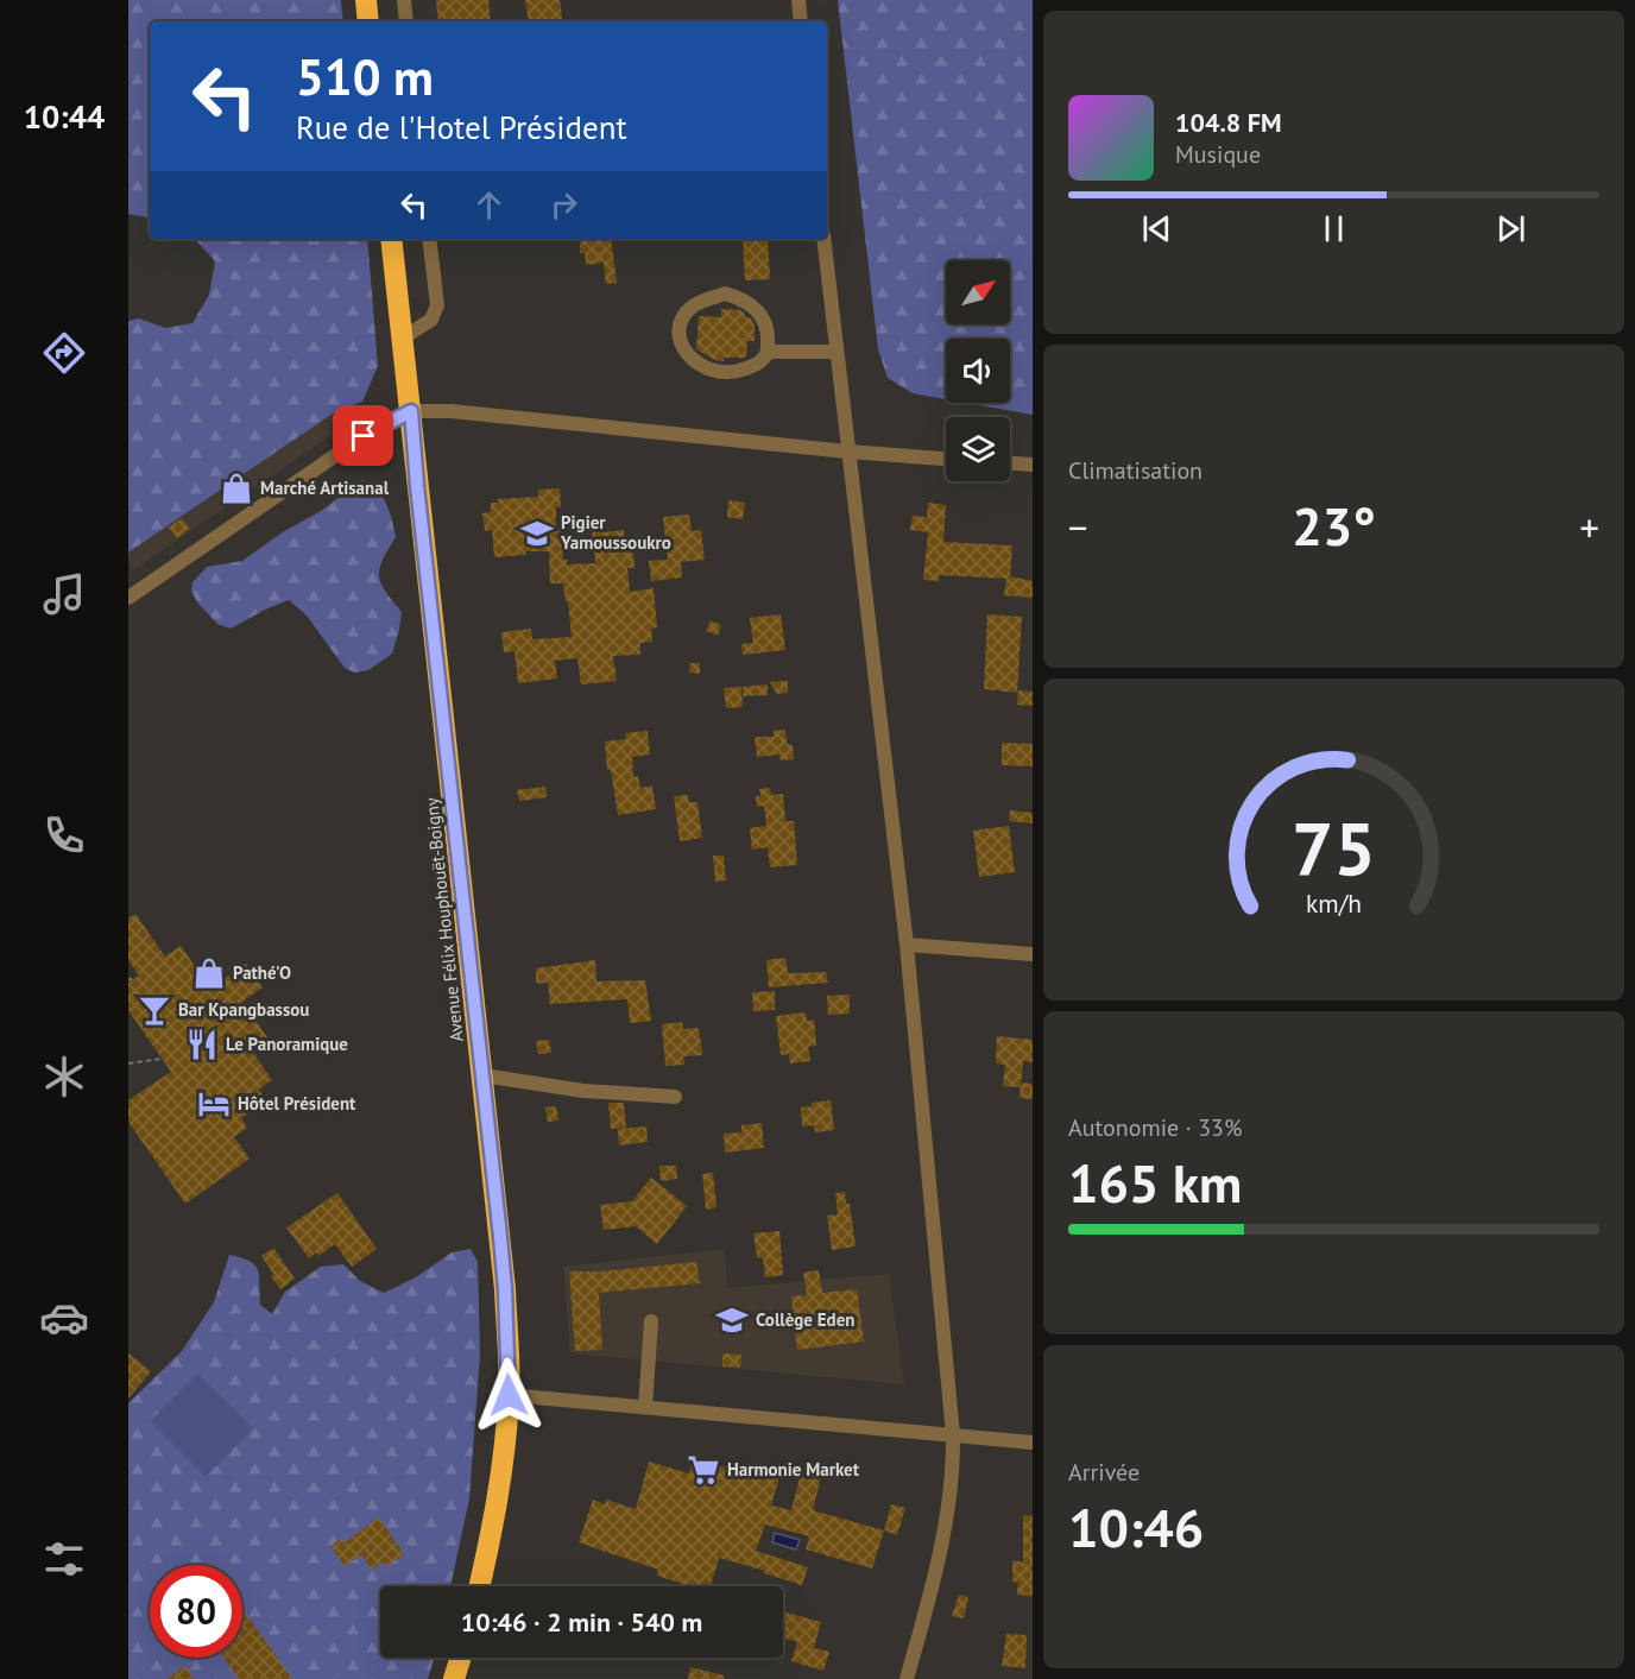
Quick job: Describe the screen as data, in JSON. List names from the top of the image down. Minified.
{"streets":{"highway":["Avenue Félix Houphouët-Boigny"]},"places":{"shop":["Marché Artisanal","Pathé'O"],"school or university":["Pigier Yamoussoukro","Collège Eden"],"bar":["Bar Kpangbassou"],"restaurant":["Le Panoramique"],"hotel":["Hôtel Président"],"supermarket":["Harmonie Market"]},"north":"top right","page":{"tabs":"10:44","turn":["510 m","Rue de l'Hotel Président"],"song":["104.8 FM","Musique"],"tile":["Climatisation",["Autonomie · 33%","165 km"],["Arrivée","10:46"]],"heat":["−","23°","+"],"limit":"80","trip":"10:46 · 2 min · 540 m","gauge":["75","km/h"]}}
